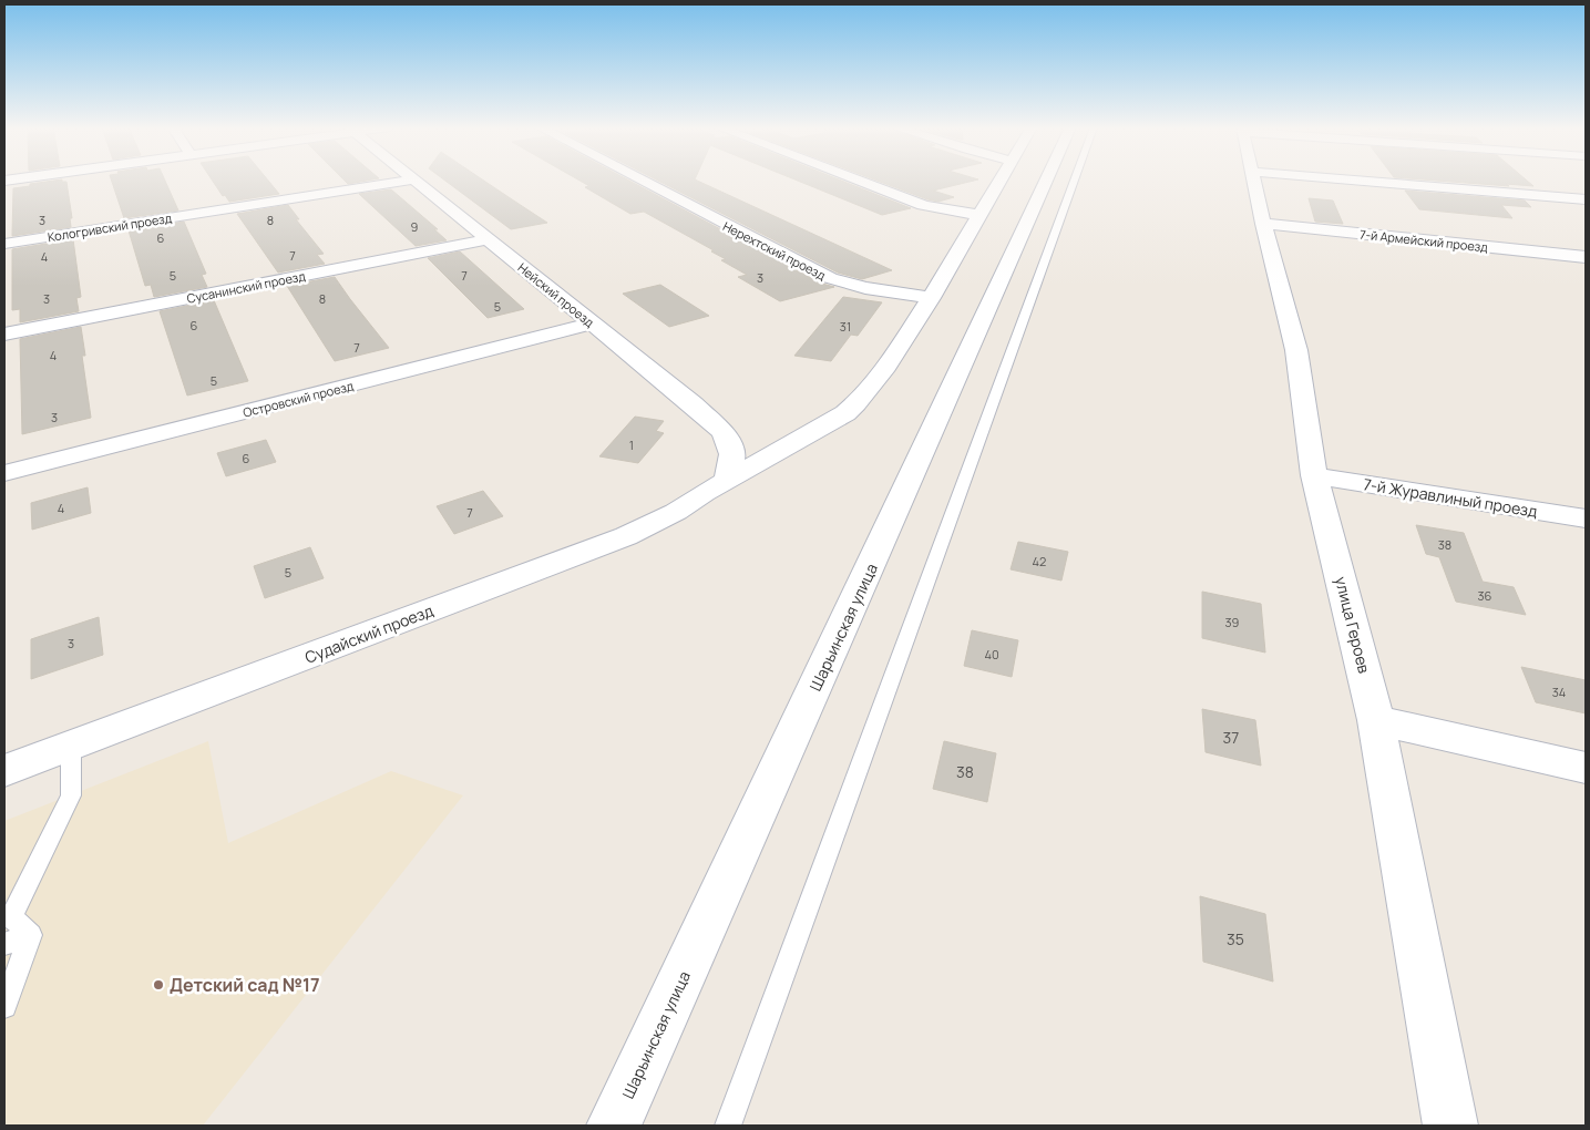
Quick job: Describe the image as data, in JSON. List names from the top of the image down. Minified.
{"streets":{"street":["Кологривский проезд","7-й Армейский проезд","Нерехтский проезд","Сусанинский проезд","Нейский проезд","Островский проезд","7-й Журавлиный проезд","улица Героев","Шарьинская улица","Судайский проезд"]},"crossings":[["7-й Армейский проезд","улица Героев"],["Сусанинский проезд","Нейский проезд"],["Нейский проезд","Островский проезд"],["Нейский проезд","Судайский проезд"],["7-й Журавлиный проезд","улица Героев"]],"places":["Детский сад №17"],"house_numbers":["3","8","9","6","7","4","5","7","3","3","8","5","6","31","7","4","5","3","1","6","4","7","38","42","5","36","39","3","40","34","37","38","35"]}
